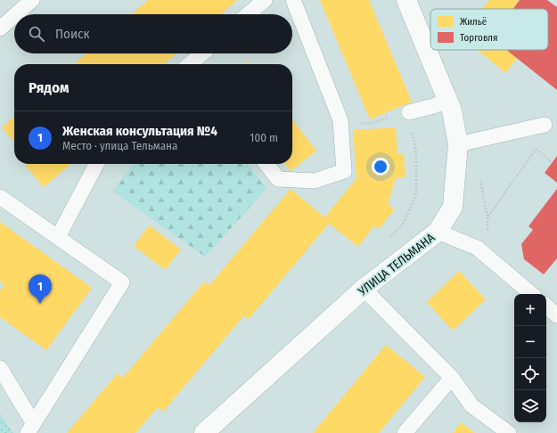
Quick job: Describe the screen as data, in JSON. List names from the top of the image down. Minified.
{"streets":{"street":["УЛИЦА ТЕЛЬМАНА"]},"legend":["Жильё","Торговля"],"page":{"search":"Поиск","heading":"Рядом","list":[{"mark":"1","name":"Женская консультация №4","note":"Место · улица Тельмана","value":"100 m"}],"pins":"1","map_buttons":["+","−"]}}
